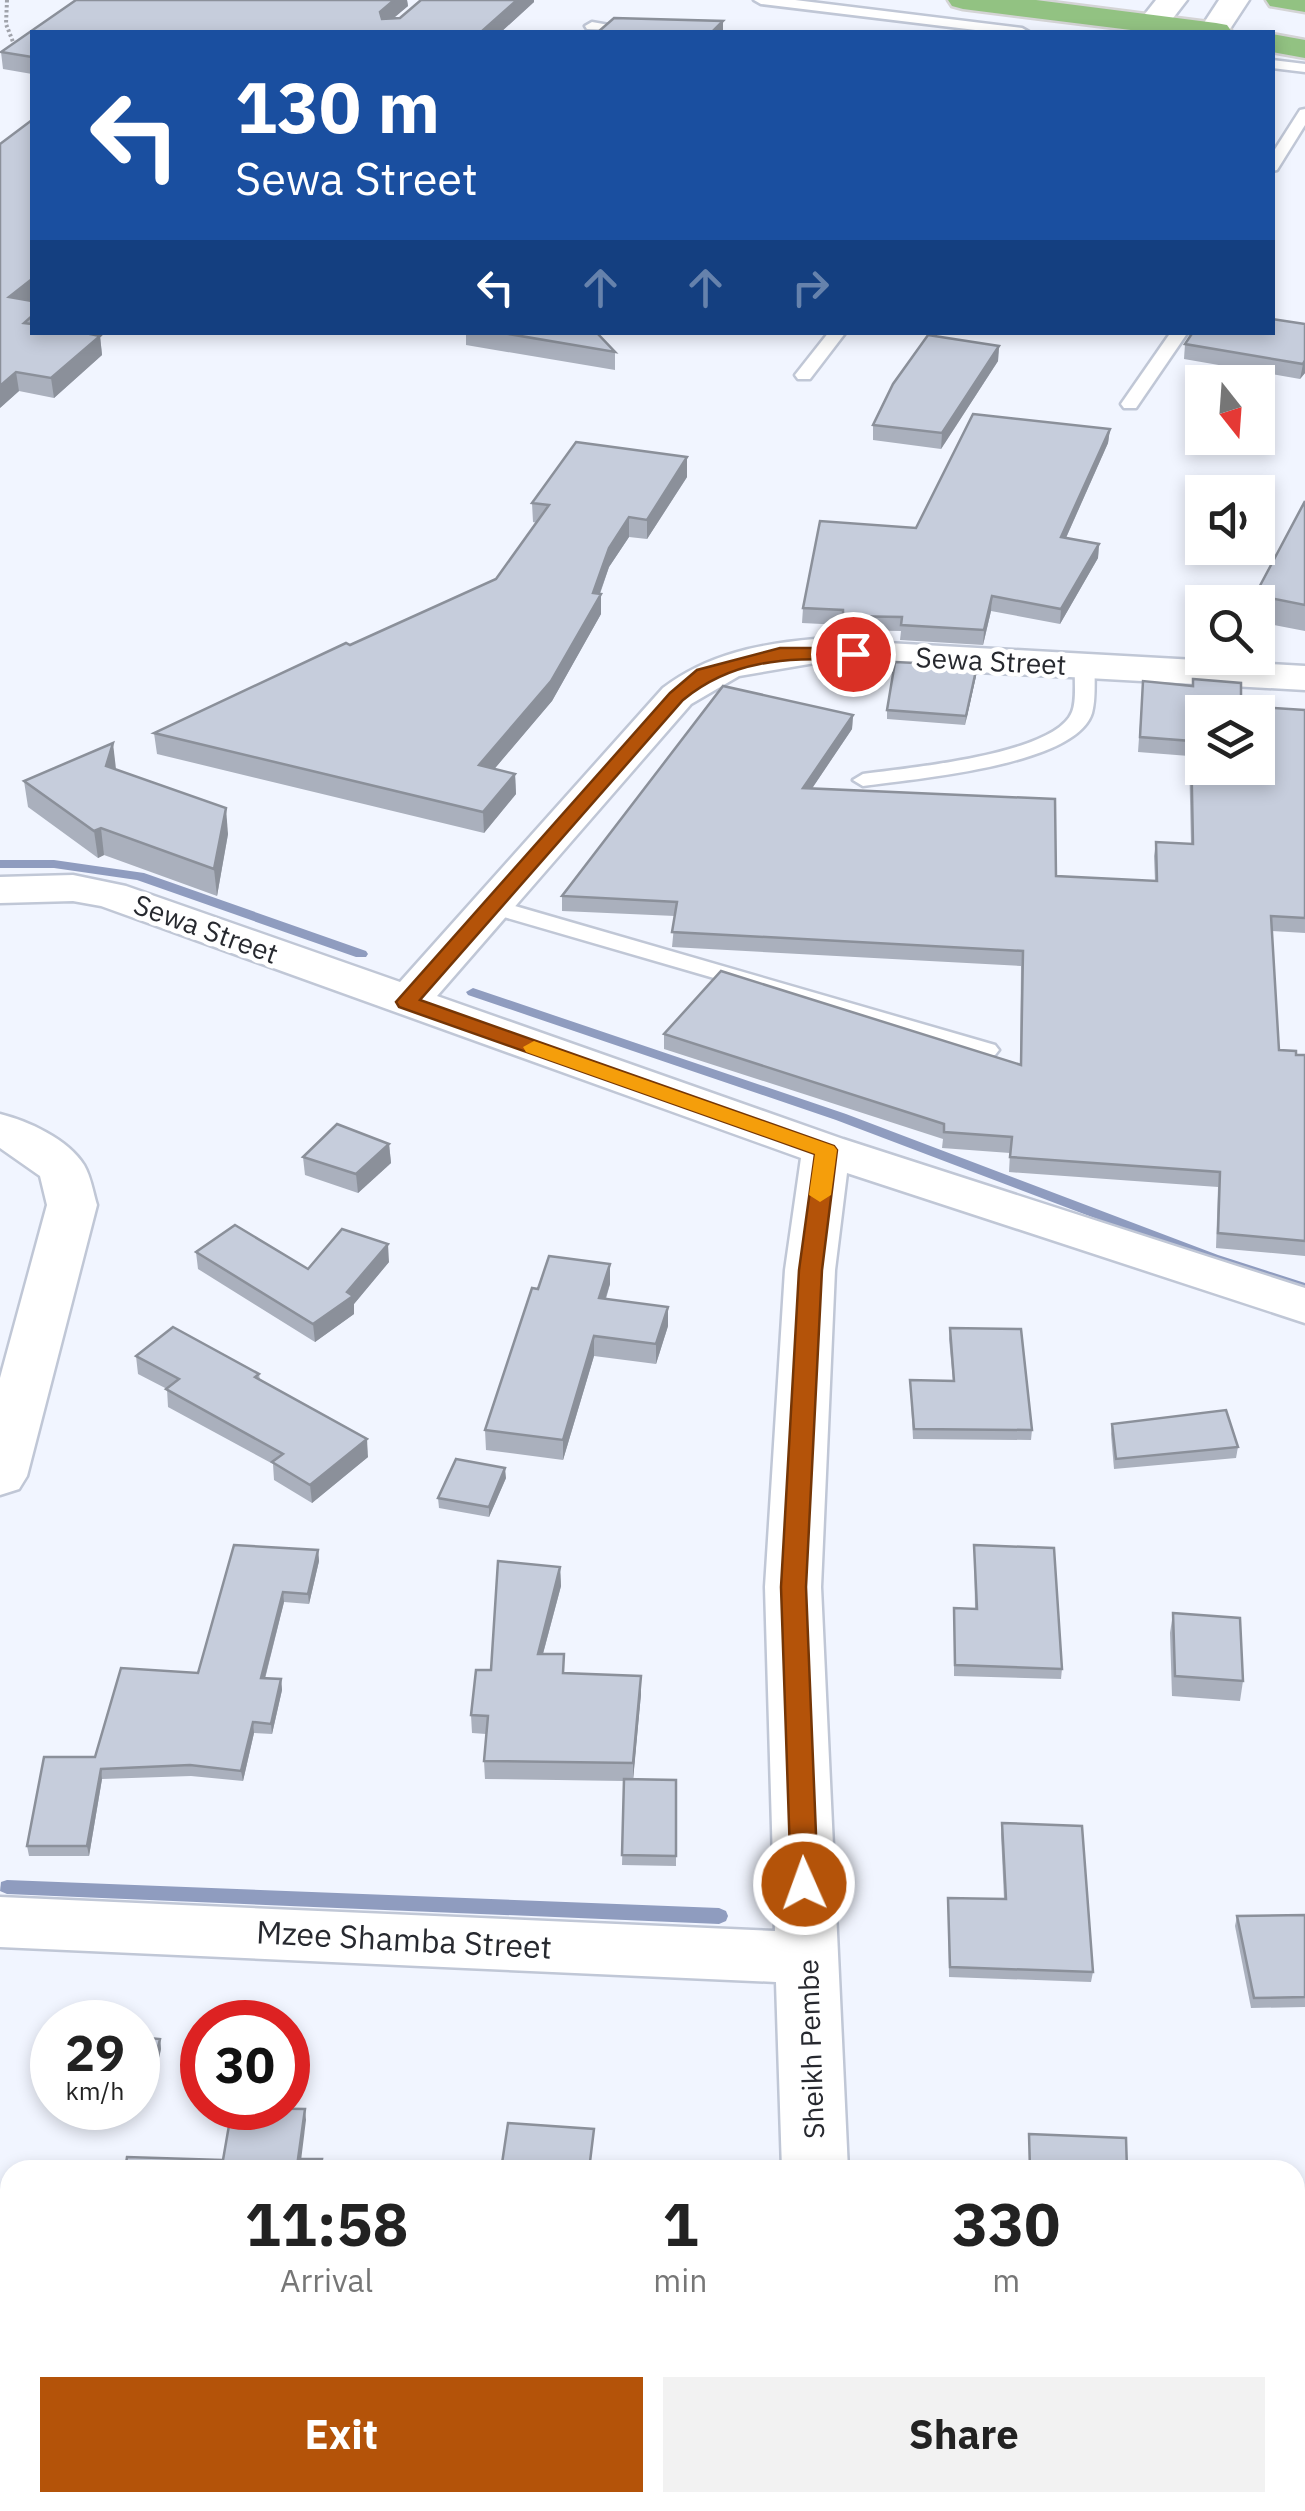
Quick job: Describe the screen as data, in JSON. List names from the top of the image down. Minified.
{"streets":{"street":["Sewa Street","Mzee Shamba Street","Sheikh Pembe"]},"crossings":[["Sewa Street","Sheikh Pembe"],["Mzee Shamba Street","Sheikh Pembe"]],"north":"bottom","page":{"turn":["130 m","Sewa Street"],"speed":"29 km/h","limit":"30","eta":["11:58","Arrival","1","min","330","m"],"buttons":["Exit","Share"]}}
